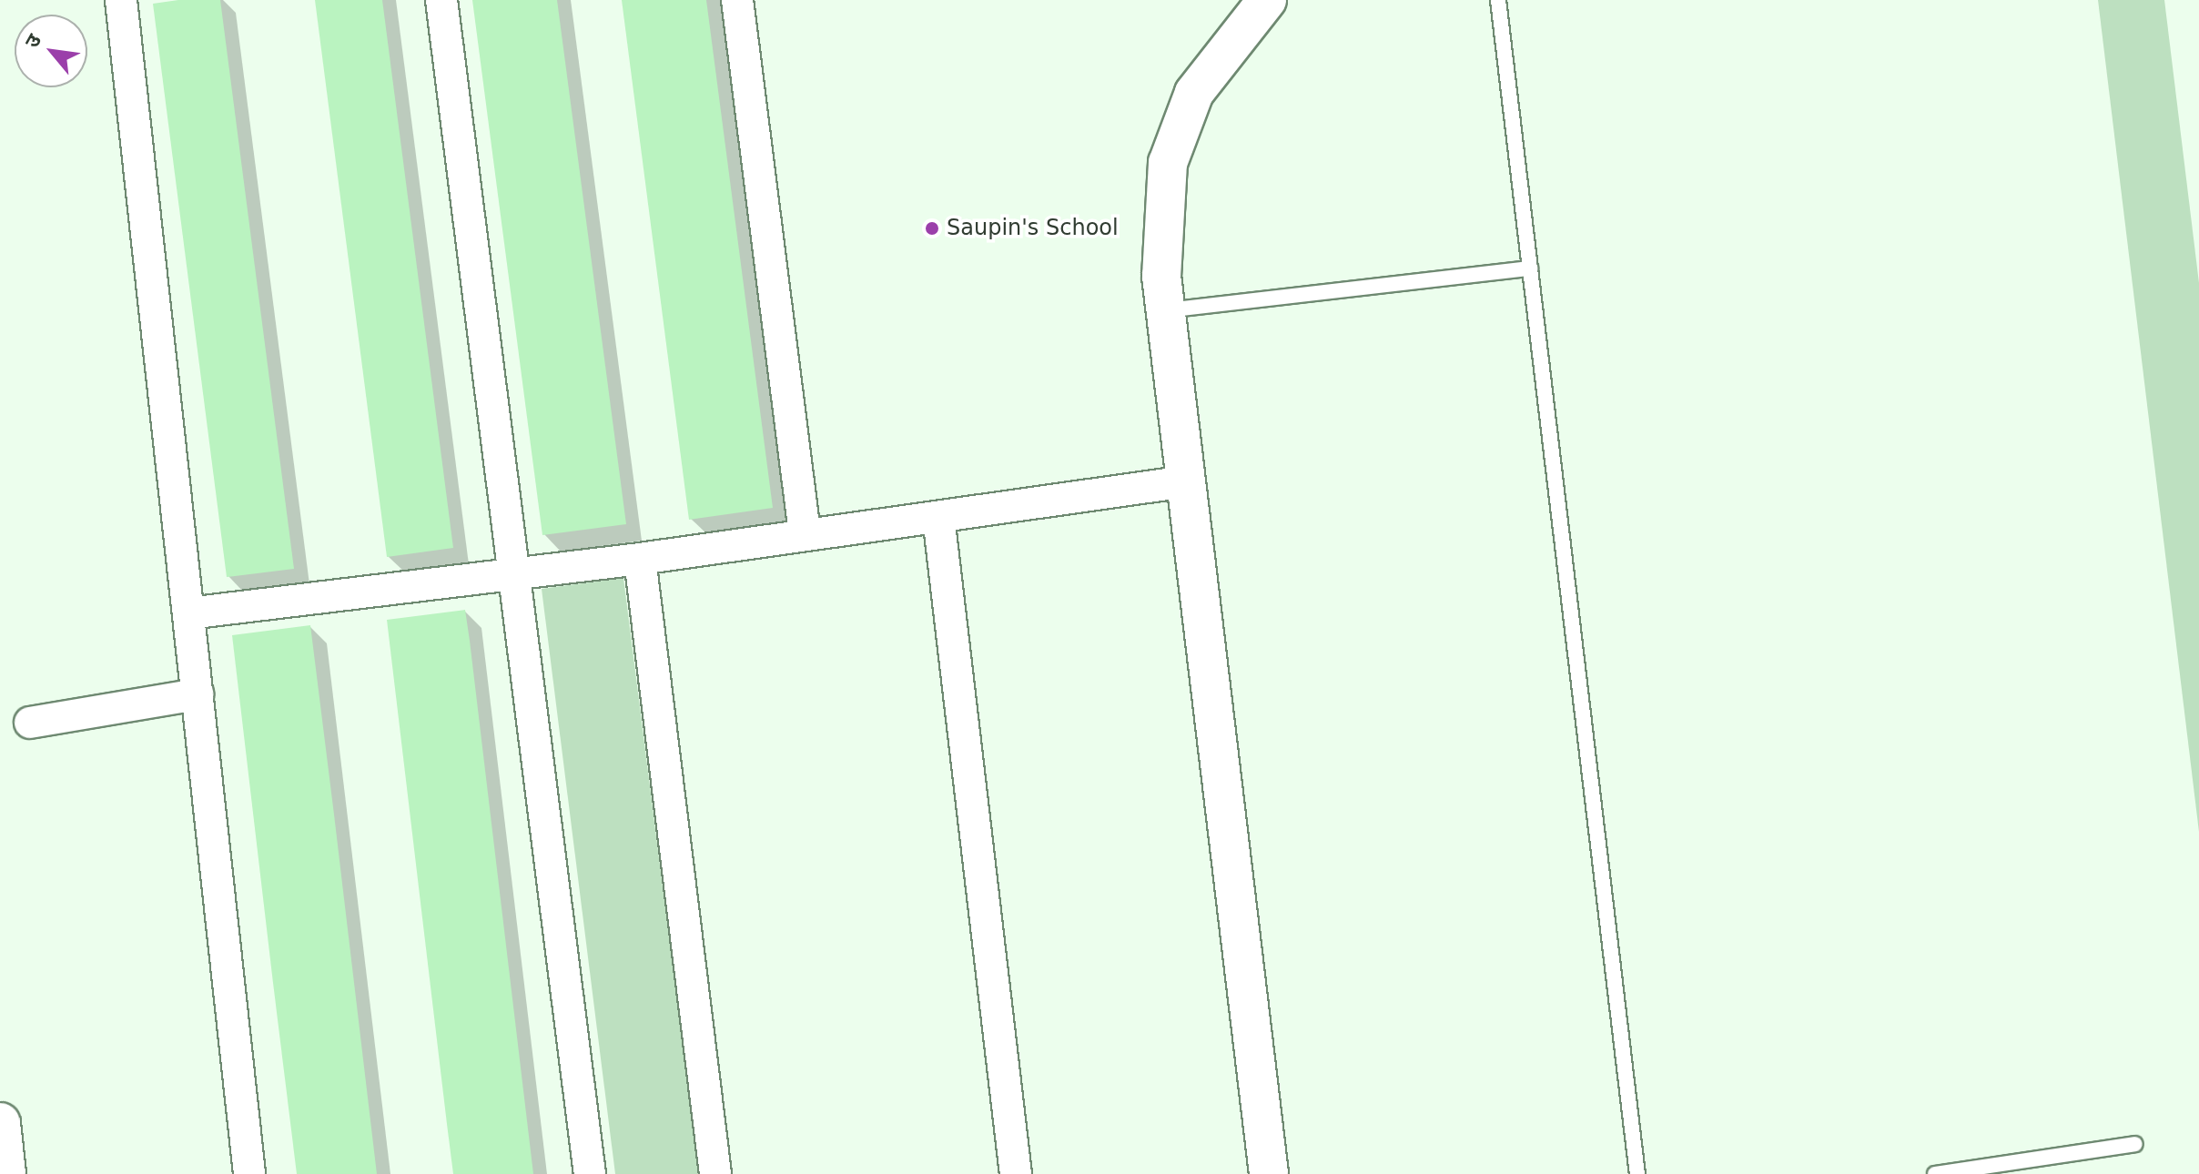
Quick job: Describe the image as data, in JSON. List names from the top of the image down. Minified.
{"places":["Saupin's School"],"north":"top left"}
